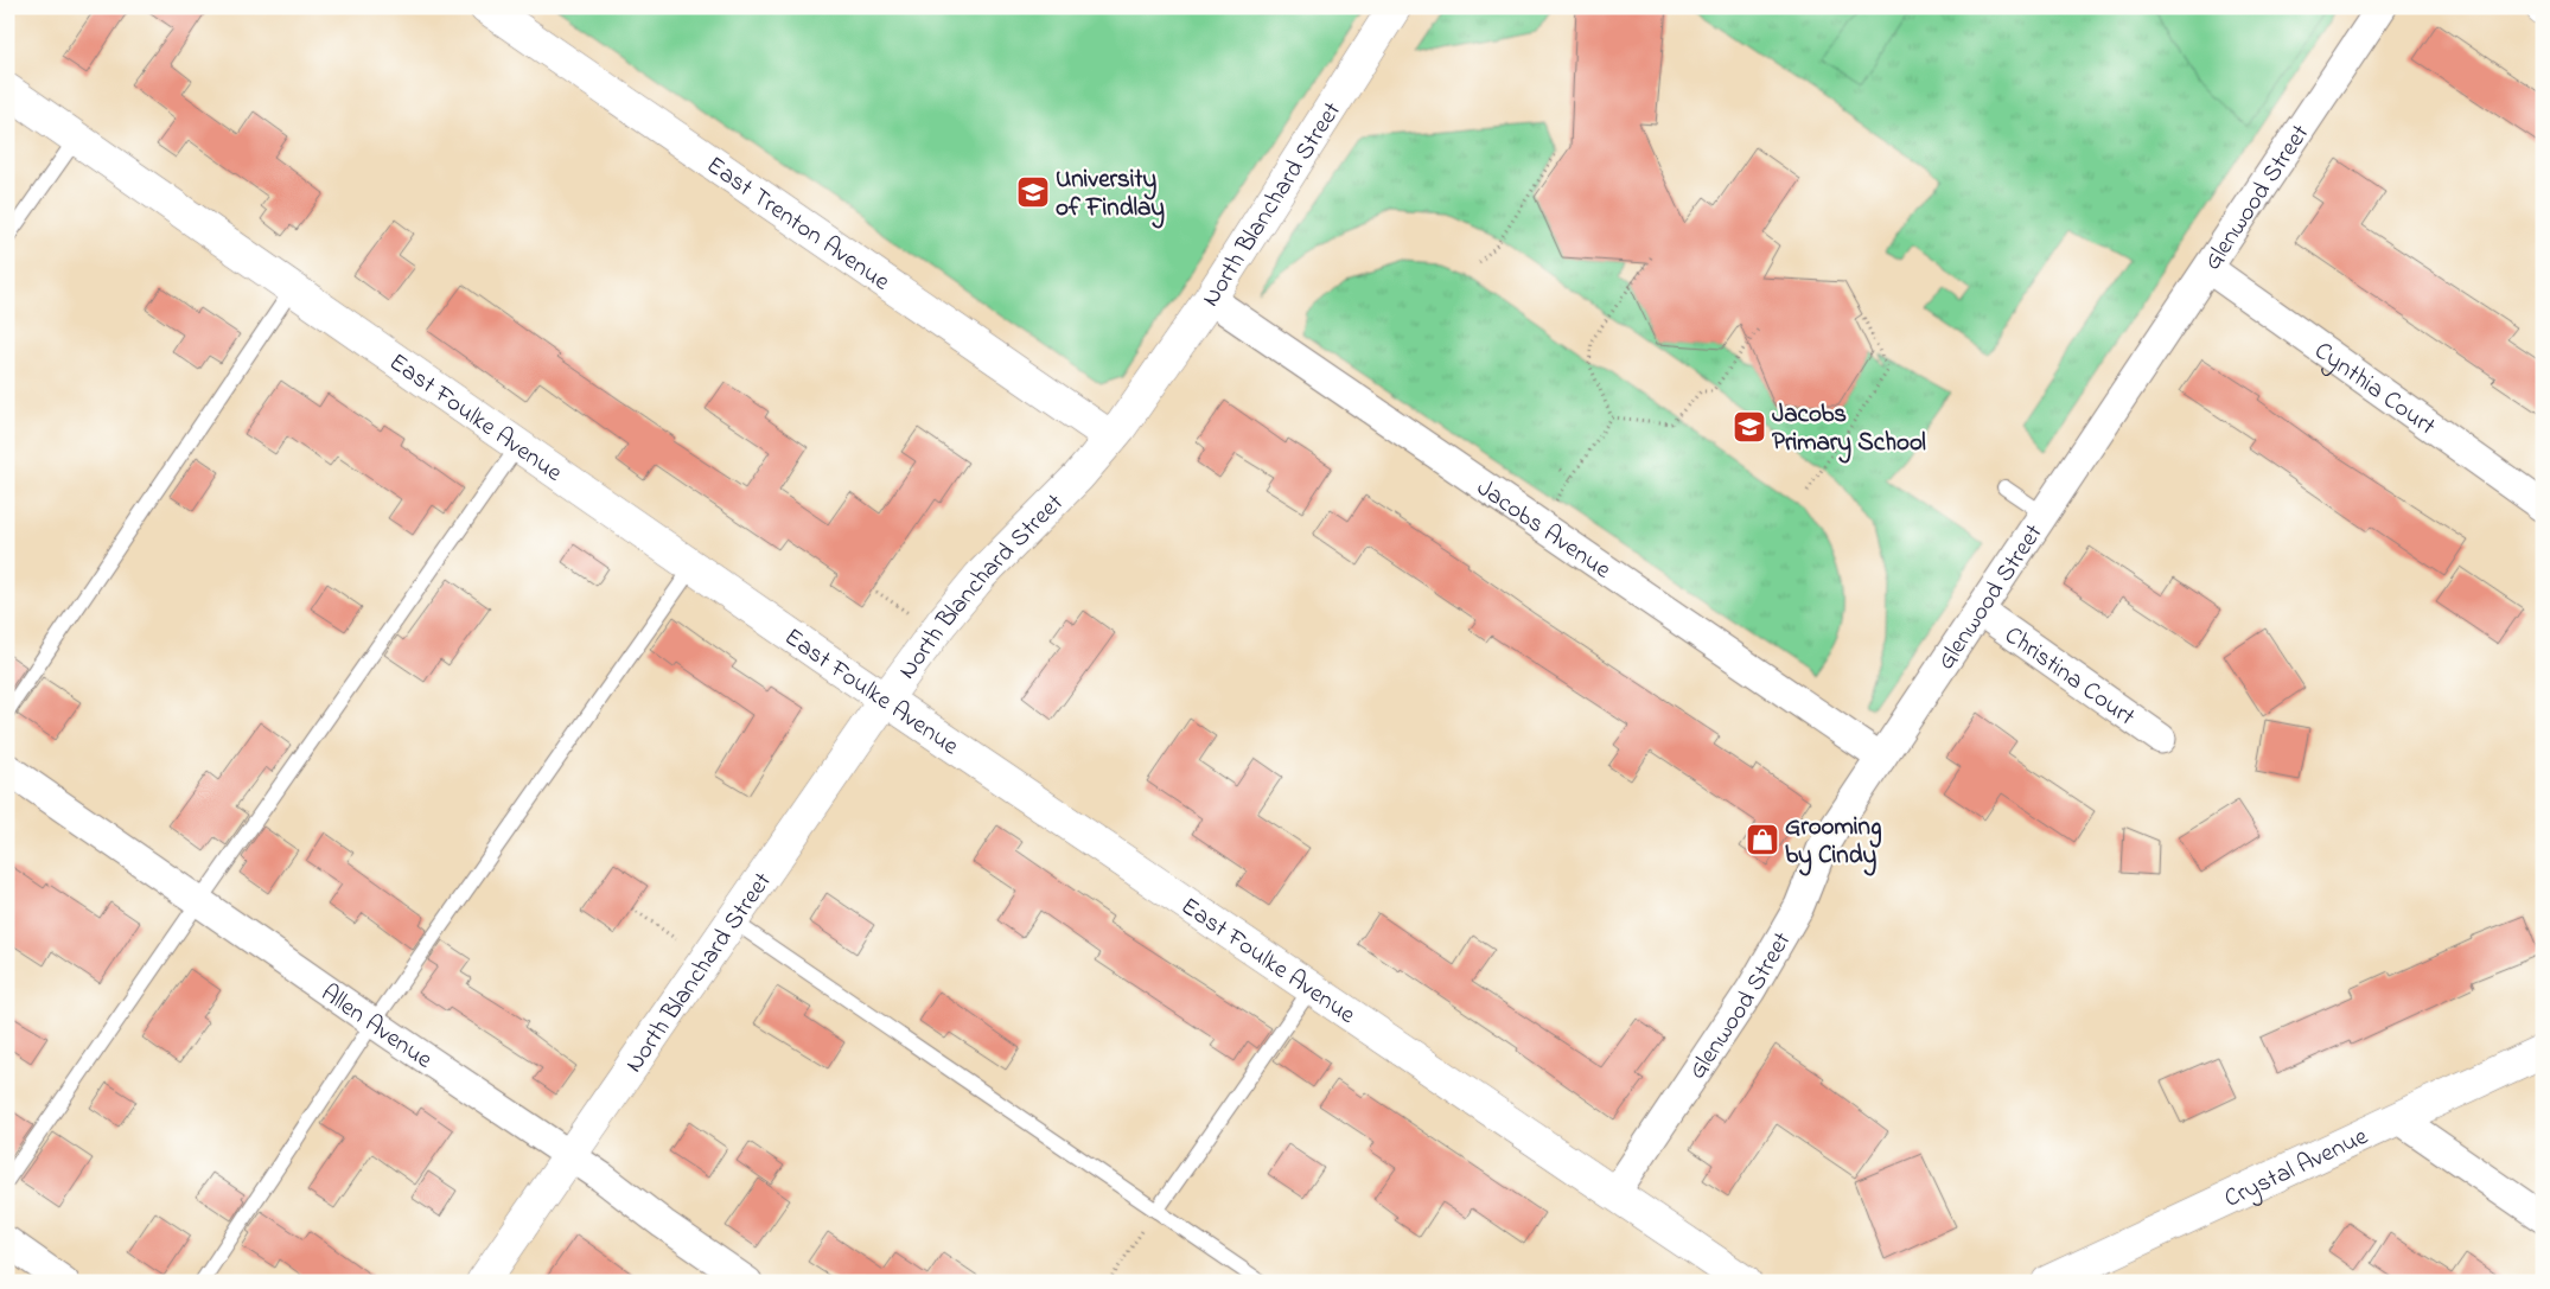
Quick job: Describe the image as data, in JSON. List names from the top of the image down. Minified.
{"streets":{"street":["Glenwood Street","North Blanchard Street","East Trenton Avenue","Cynthia Court","East Foulke Avenue","Jacobs Avenue","Christina Court","Allen Avenue","Crystal Avenue"]},"crossings":[["Glenwood Street","Cynthia Court"],["Glenwood Street","East Foulke Avenue"],["Glenwood Street","Jacobs Avenue"],["Glenwood Street","Christina Court"],["North Blanchard Street","East Trenton Avenue"],["North Blanchard Street","East Foulke Avenue"],["North Blanchard Street","Jacobs Avenue"],["North Blanchard Street","Allen Avenue"]],"places":{"school or university":["University of Findlay","Jacobs Primary School"],"shop":["Grooming by Cindy"]}}
